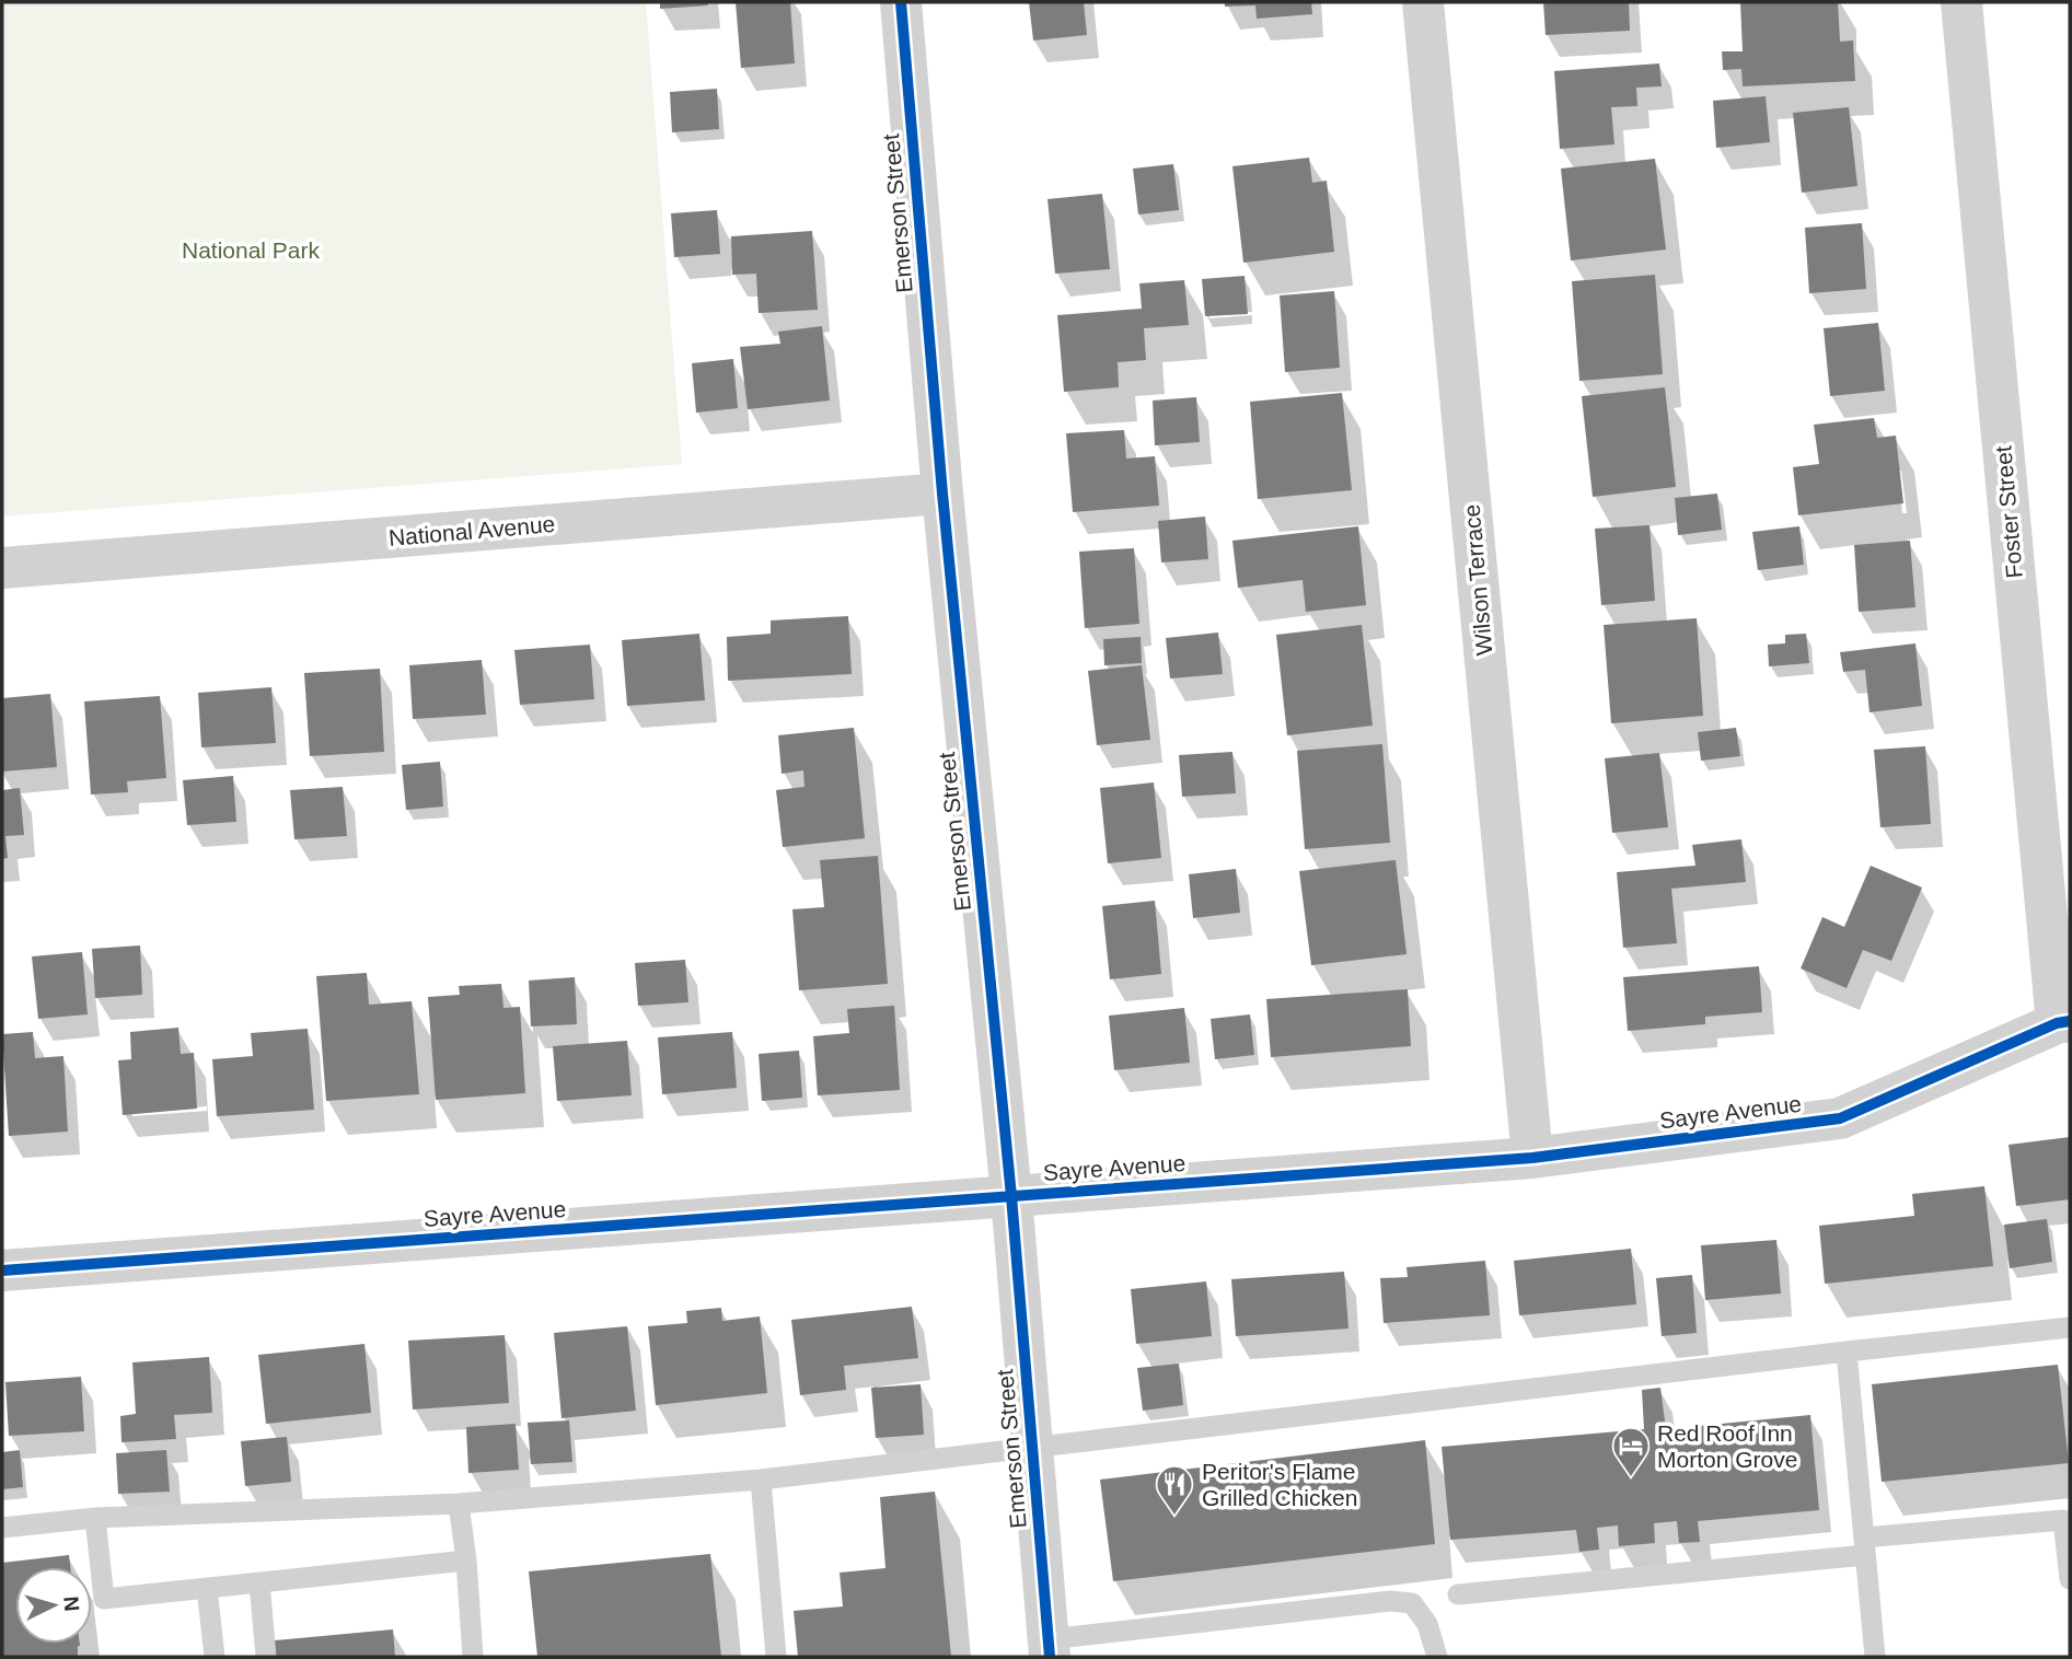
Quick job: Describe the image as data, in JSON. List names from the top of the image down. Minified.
{"streets":{"street":["Emerson Street","Foster Street","National Avenue","Wilson Terrace","Sayre Avenue"]},"crossings":[["Emerson Street","National Avenue"],["Emerson Street","Sayre Avenue"],["Foster Street","Sayre Avenue"],["Wilson Terrace","Sayre Avenue"]],"parks":["National Park"],"places":{"hotel":["Red Roof Inn Morton Grove"],"restaurant":["Peritor's Flame Grilled Chicken"]},"north":"right"}
